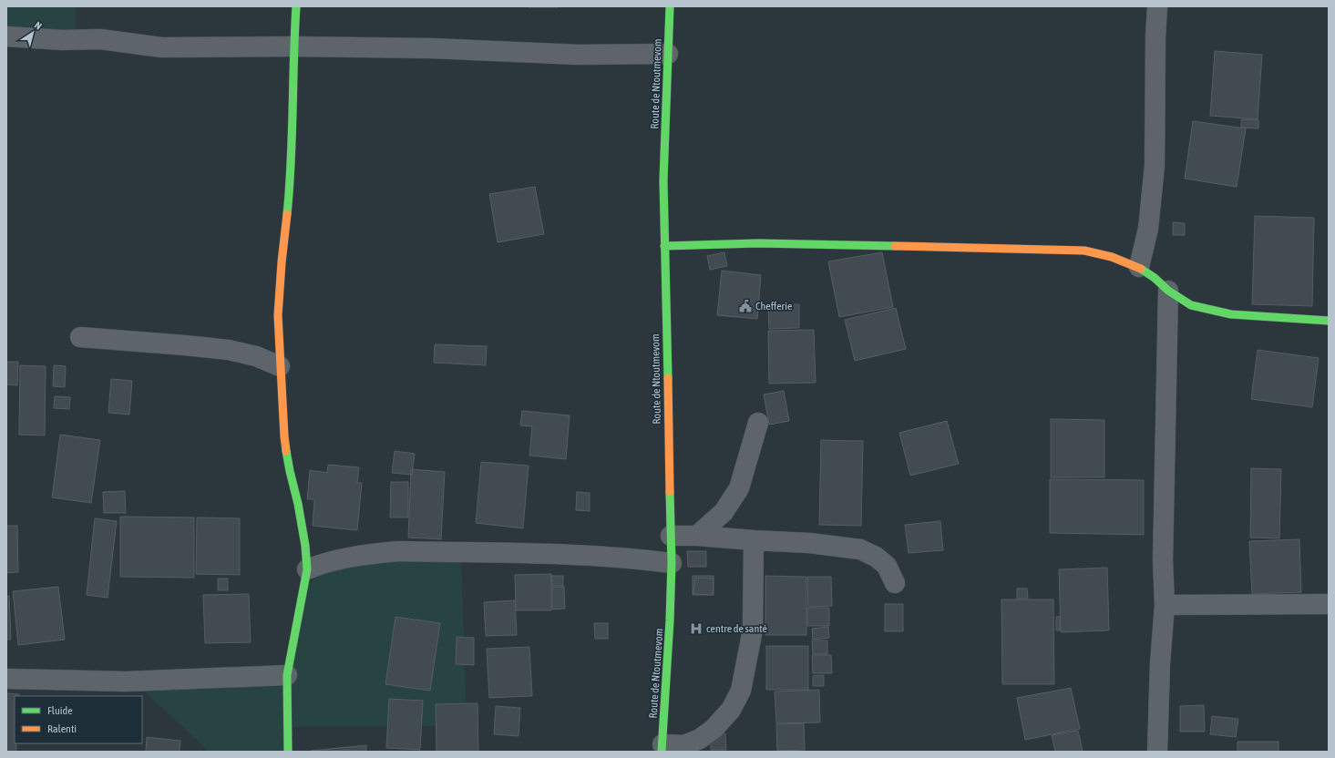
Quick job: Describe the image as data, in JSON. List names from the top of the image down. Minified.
{"streets":{"street":["Route de Ntoutmevom"]},"places":{"public building":["Chefferie"],"hospital":["centre de santé"]},"legend":["Fluide","Ralenti"],"north":"top right"}
